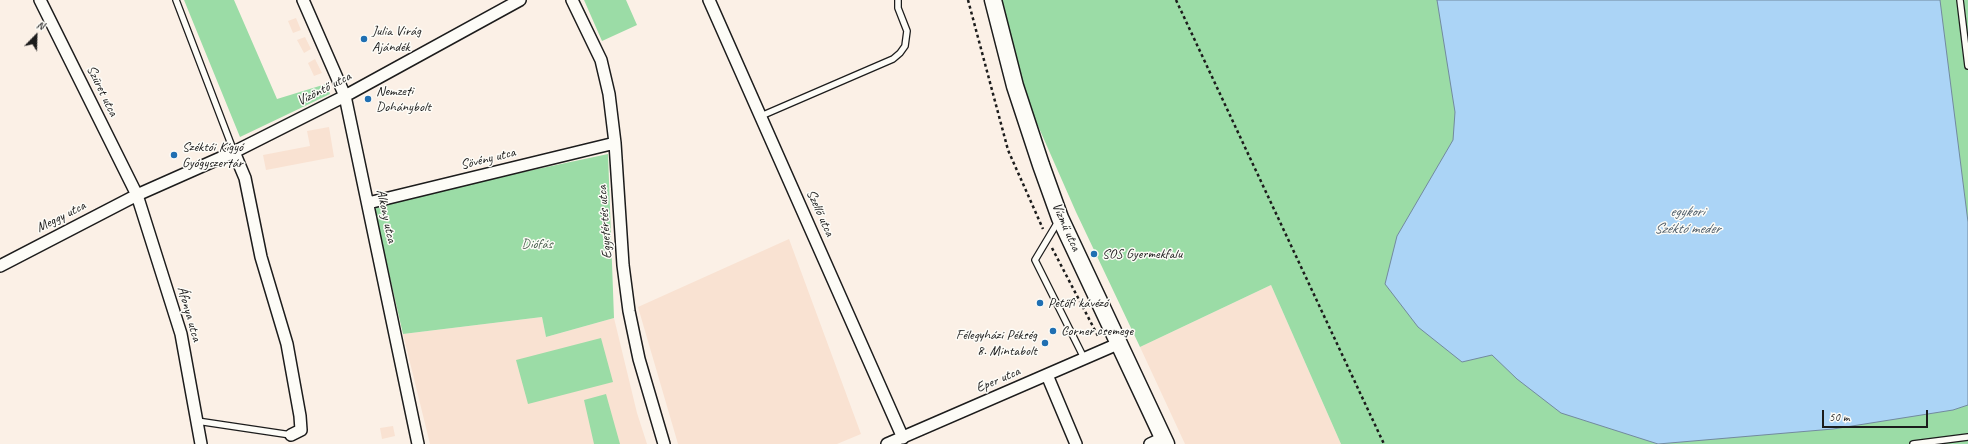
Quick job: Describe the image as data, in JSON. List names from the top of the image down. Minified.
{"streets":{"main road":["Vízmű utca"],"street":["Vízöntő utca","Szüret utca","Sövény utca","Szellő utca","Alkony utca","Meggy utca","Egyetértés utca","Áfonya utca","Eper utca"]},"crossings":[["Vízöntő utca","Szüret utca"],["Vízöntő utca","Alkony utca"],["Vízöntő utca","Meggy utca"],["Vízöntő utca","Áfonya utca"],["Szüret utca","Meggy utca"],["Szüret utca","Áfonya utca"],["Sövény utca","Alkony utca"],["Sövény utca","Egyetértés utca"],["Szellő utca","Eper utca"],["Meggy utca","Áfonya utca"],["Vízmű utca","Eper utca"]],"water":["egykori Széktó meder"],"parks":["Diófás"],"places":["Julia Virág Ajándék","Nemzeti Dohánybolt","Széktói Kígyó Gyógyszertár","SOS Gyermekfalu","Petőfi kávézó","Corner csemege","Félegyházi Pékség 8. Mintabolt"],"scale_bar":"50 m","north":"top right"}
